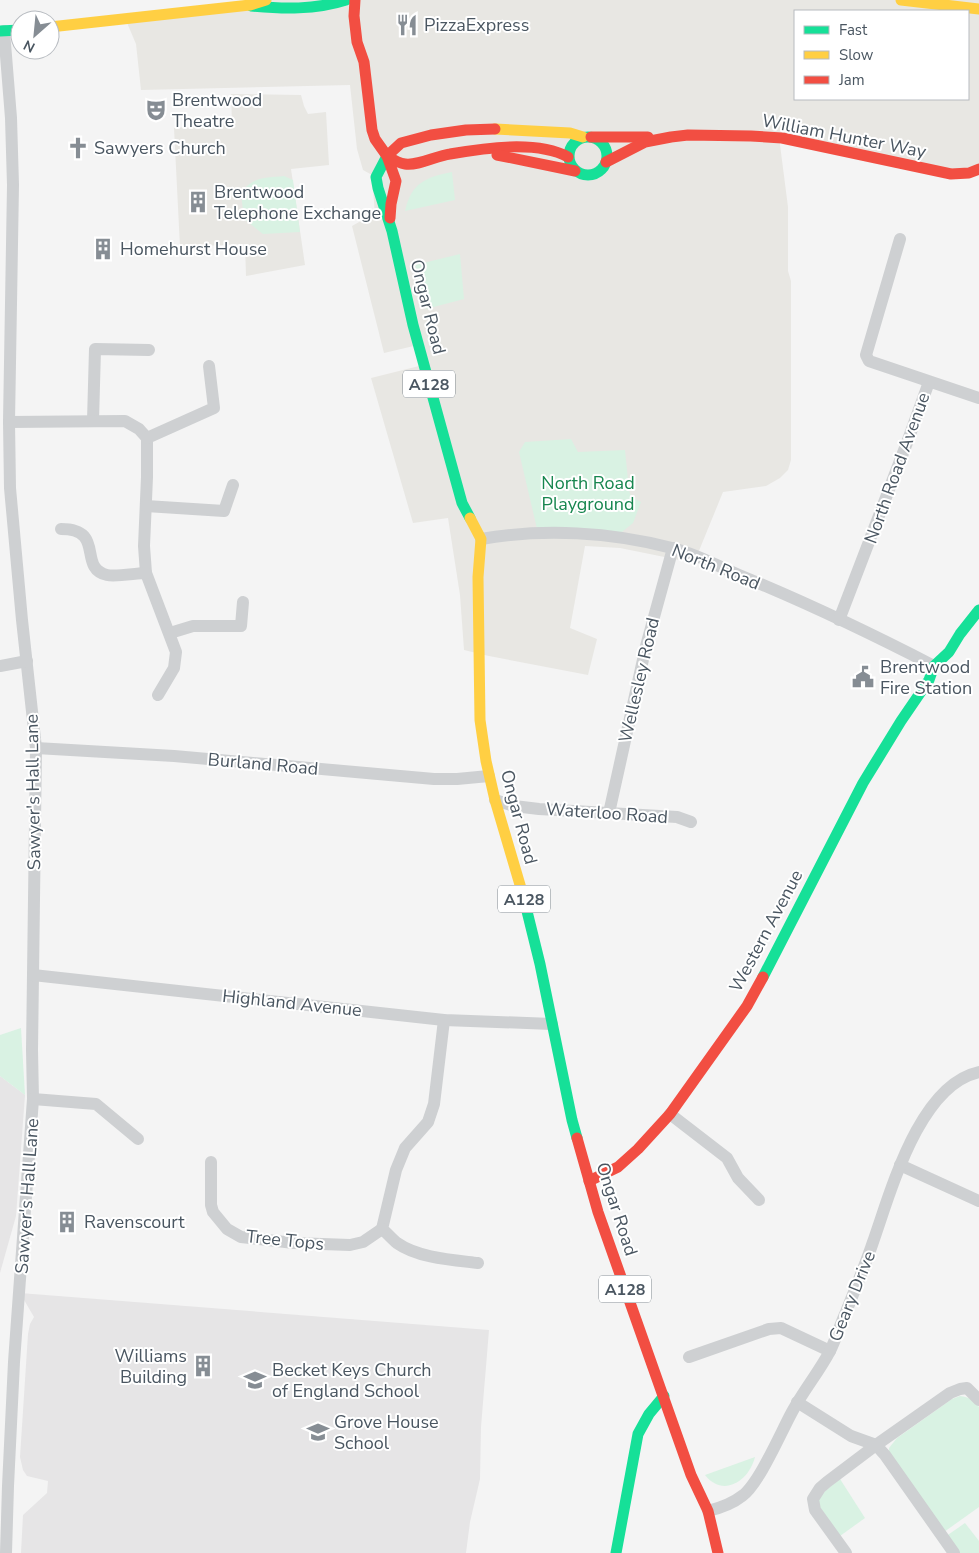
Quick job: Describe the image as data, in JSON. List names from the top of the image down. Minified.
{"streets":{"main road":["William Hunter Way","Ongar Road","A128","Western Avenue"],"street":["North Road Avenue","North Road","Wellesley Road","Burland Road","Sawyer's Hall Lane","Waterloo Road","Highland Avenue","Tree Tops","Geary Drive"]},"crossings":[["William Hunter Way","Ongar Road"],["Ongar Road","North Road"],["Ongar Road","Burland Road"],["Ongar Road","Waterloo Road"],["Ongar Road","Western Avenue"],["Ongar Road","Highland Avenue"],["Ongar Road","Geary Drive"],["North Road Avenue","North Road"],["North Road","Wellesley Road"],["North Road","Western Avenue"],["Wellesley Road","Waterloo Road"],["Burland Road","Sawyer's Hall Lane"],["Sawyer's Hall Lane","Highland Avenue"]],"parks":["North Road Playground"],"places":{"restaurant":["PizzaExpress"],"theatre":["Brentwood Theatre"],"church":["Sawyers Church"],"building":["Brentwood Telephone Exchange","Homehurst House","Ravenscourt","Williams Building"],"public building":["Brentwood Fire Station"],"school or university":["Becket Keys Church of England School","Grove House School"]},"legend":["Fast","Slow","Jam"],"north":"bottom left"}
